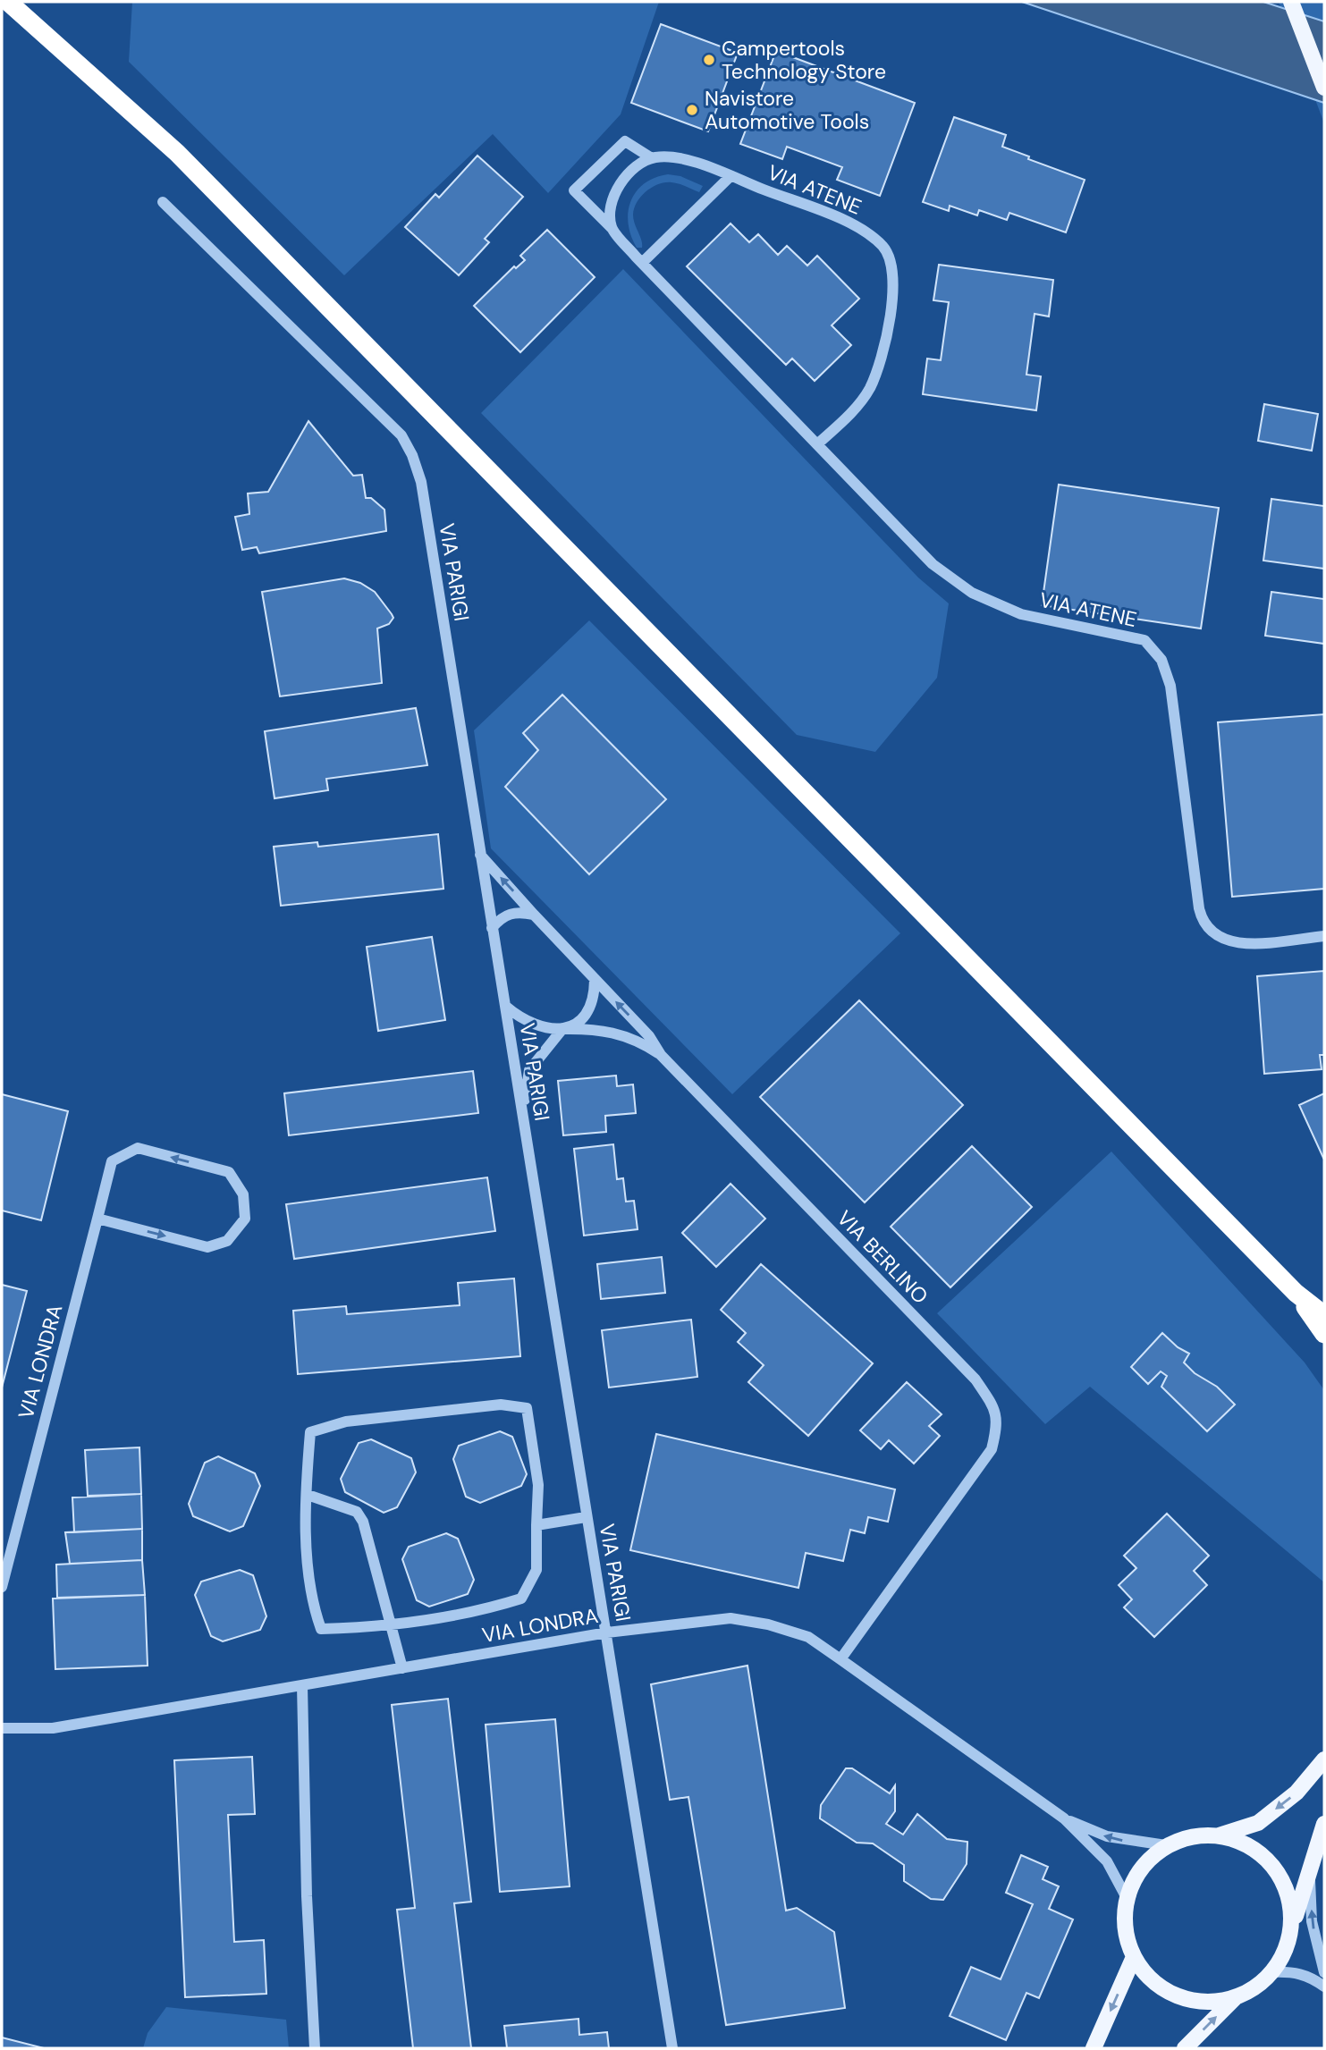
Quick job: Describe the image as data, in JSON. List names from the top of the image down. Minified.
{"streets":{"street":["VIA ATENE","VIA PARIGI","VIA BERLINO","VIA LONDRA"]},"crossings":[["VIA PARIGI","VIA BERLINO"],["VIA PARIGI","VIA LONDRA"],["VIA BERLINO","VIA LONDRA"]],"places":["Campertools Technology Store","Navistore Automotive Tools"]}
